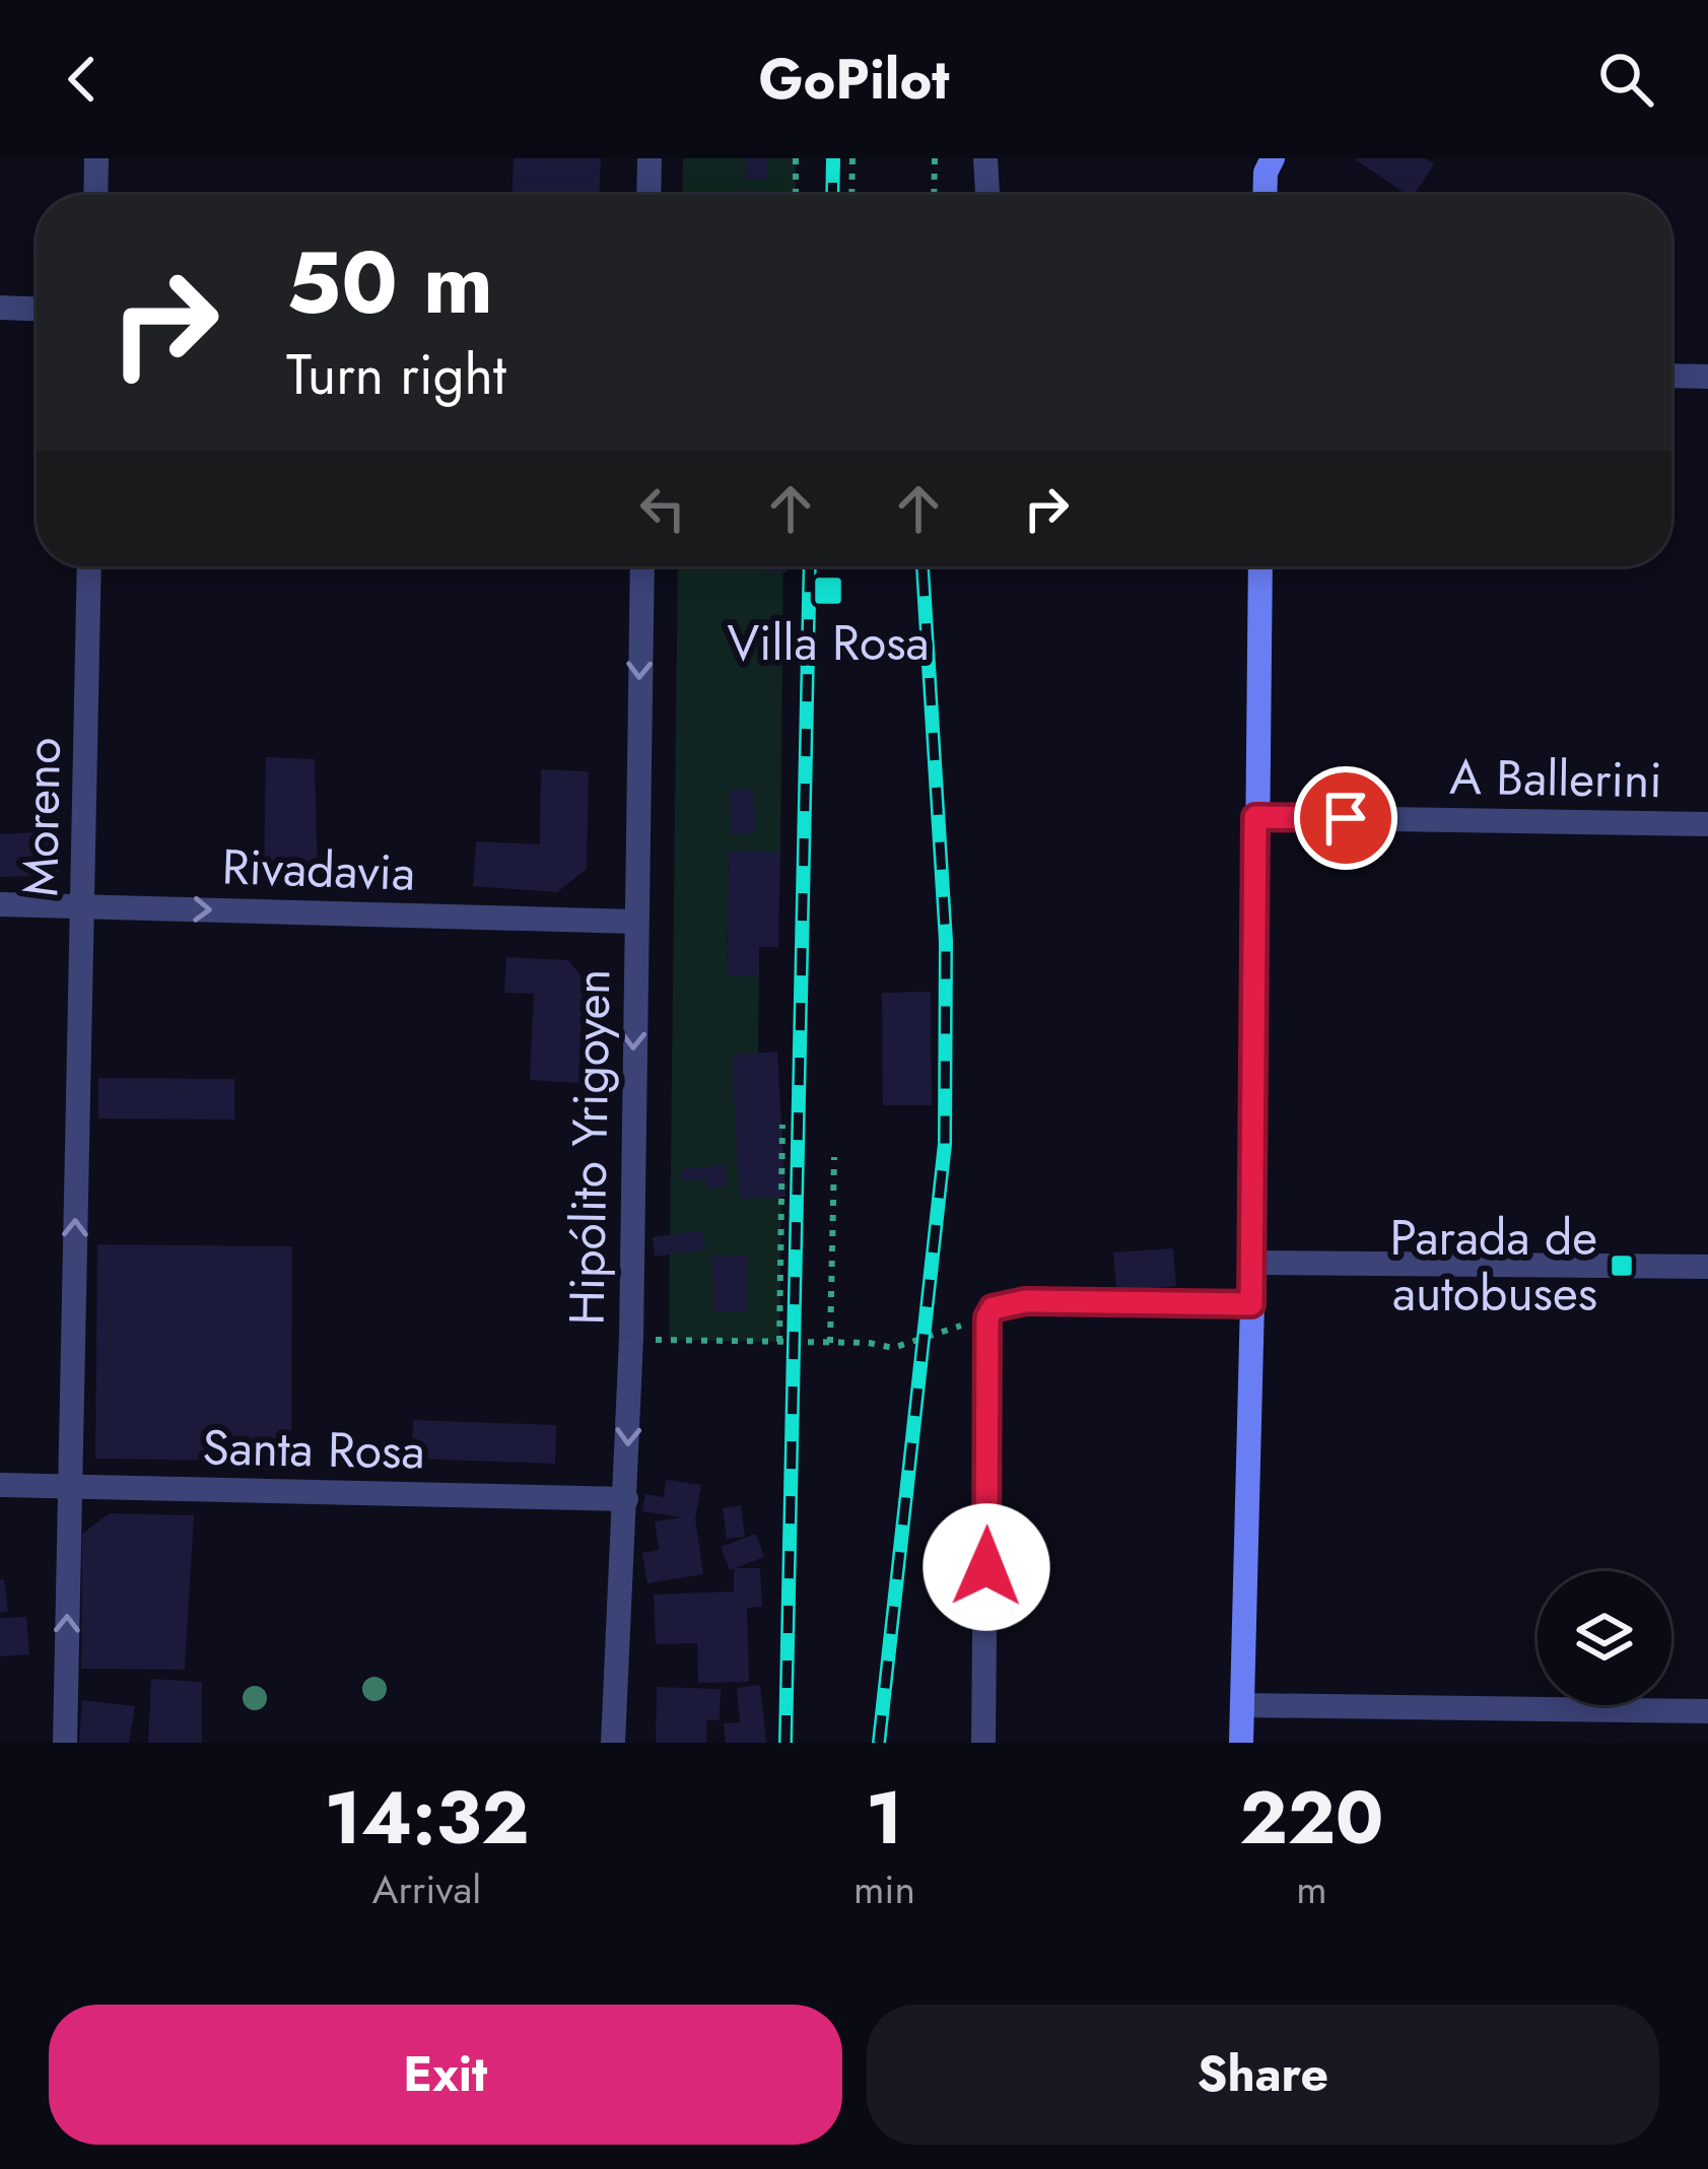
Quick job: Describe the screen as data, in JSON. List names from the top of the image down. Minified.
{"streets":{"street":["A Ballerini","Moreno","Rivadavia","Hipólito Yrigoyen","Santa Rosa"]},"crossings":[["Moreno","Rivadavia"],["Moreno","Santa Rosa"],["Rivadavia","Hipólito Yrigoyen"],["Hipólito Yrigoyen","Santa Rosa"]],"one_way":["Moreno","Rivadavia","Hipólito Yrigoyen"],"places":{"transit":["Villa Rosa","Parada de autobuses"]},"page":{"header":"GoPilot","turn":["50 m","Turn right"],"eta":["14:32","Arrival","1","min","220","m"],"buttons":["Exit","Share"]}}
